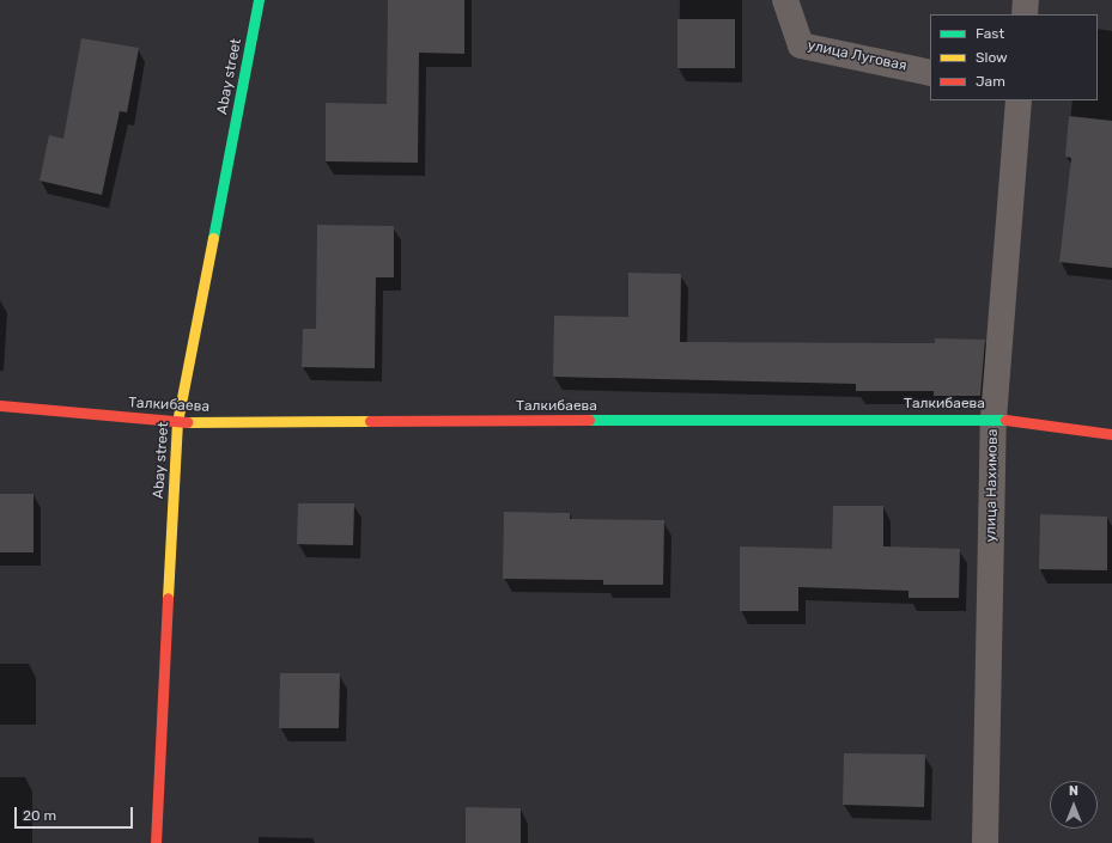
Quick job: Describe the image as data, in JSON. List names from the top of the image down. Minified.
{"streets":{"street":["улица Луговая","Abay street","Талкибаева","улица Нахимова"]},"crossings":[["Abay street","Талкибаева"],["Талкибаева","улица Нахимова"]],"legend":["Fast","Slow","Jam"],"scale_bar":"20 m","north":"top"}
